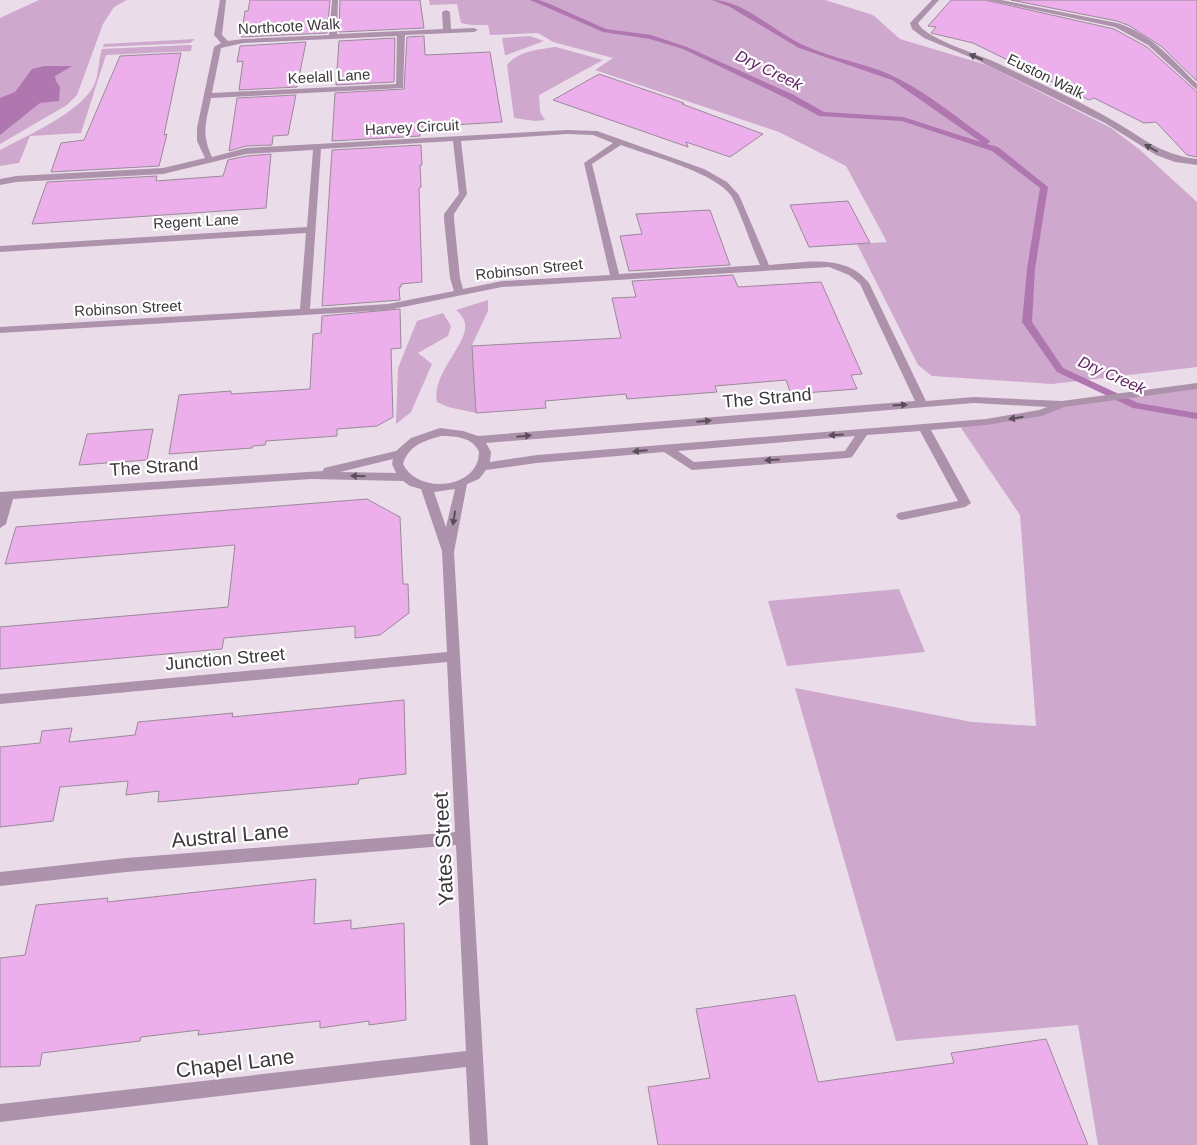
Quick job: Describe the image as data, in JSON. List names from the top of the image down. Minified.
{"streets":{"street":["Northcote Walk","Keelall Lane","Euston Walk","Harvey Circuit","Regent Lane","Robinson Street","The Strand","Junction Street","Austral Lane","Yates Street","Chapel Lane"]},"crossings":[["Northcote Walk","Keelall Lane"],["Northcote Walk","Harvey Circuit"],["Harvey Circuit","Robinson Street"],["Robinson Street","The Strand"],["The Strand","Yates Street"],["Junction Street","Yates Street"],["Austral Lane","Yates Street"],["Yates Street","Chapel Lane"]],"water":["Dry Creek"]}
